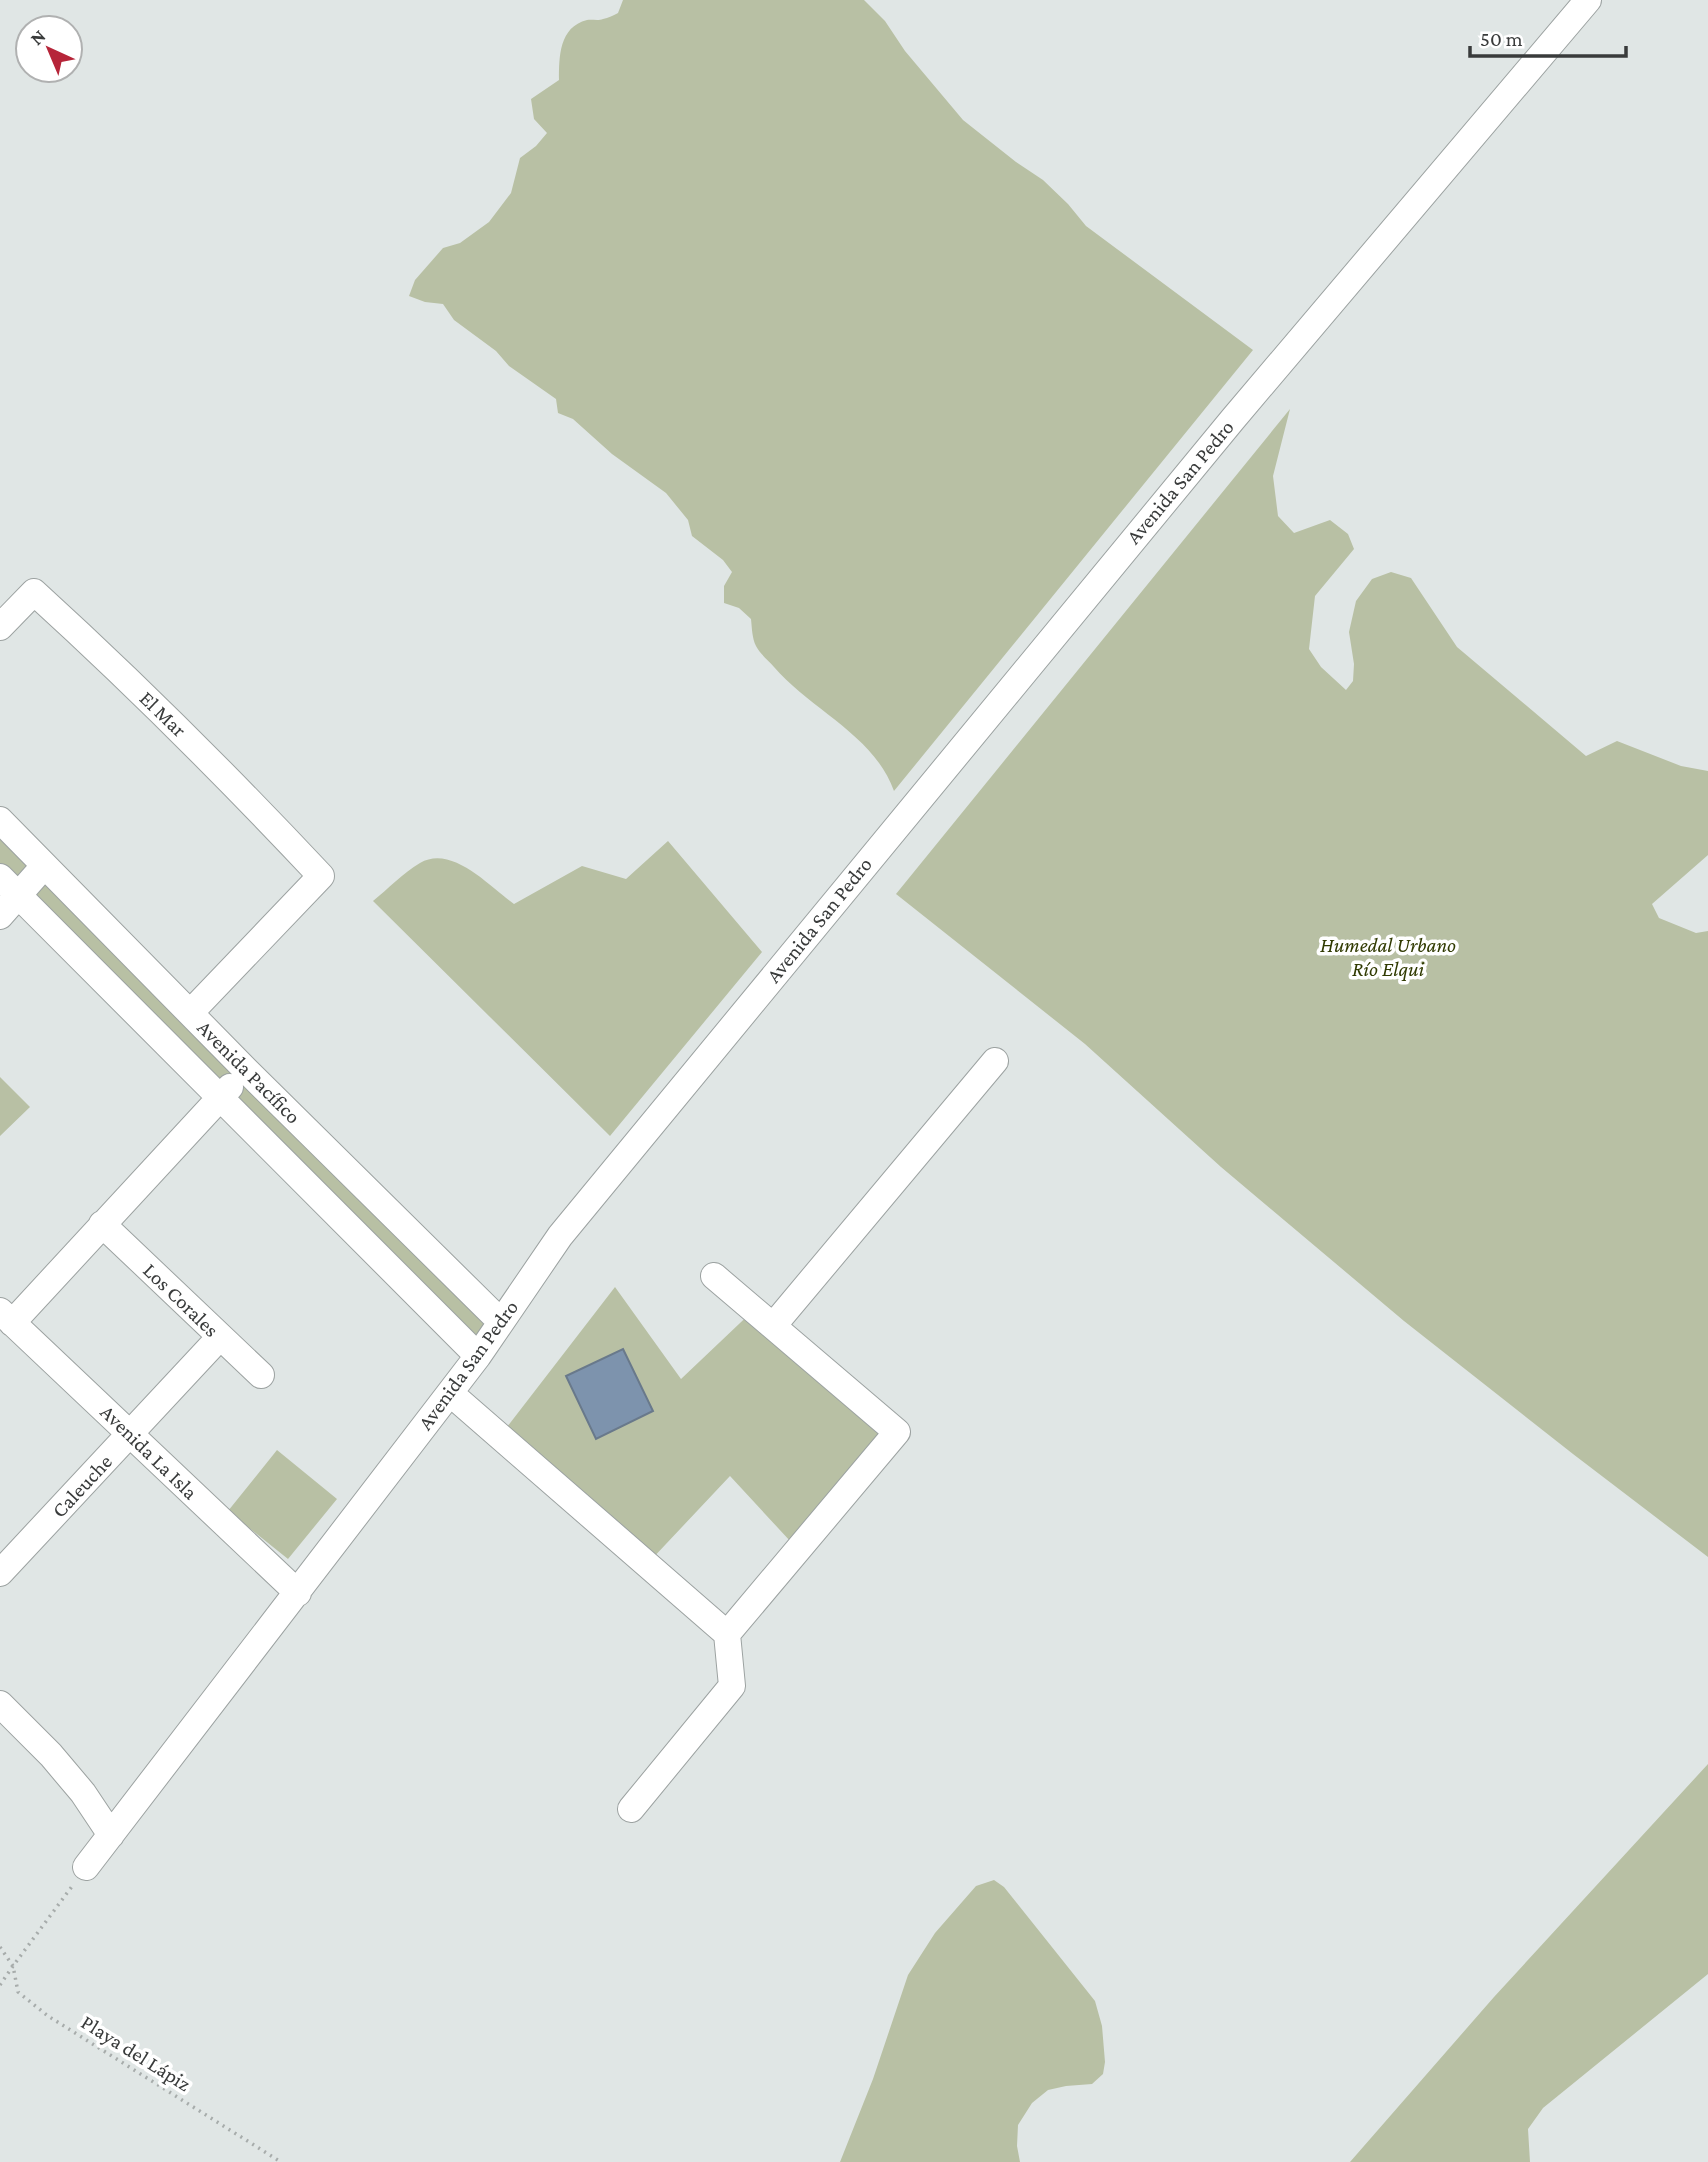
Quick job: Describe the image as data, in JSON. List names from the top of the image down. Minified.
{"streets":{"street":["Avenida San Pedro","El Mar","Avenida Pacífico","Los Corales","Avenida La Isla","Caleuche"],"path":["Playa del Lápiz"]},"crossings":[["Avenida San Pedro","Avenida Pacífico"],["Avenida San Pedro","Avenida La Isla"],["El Mar","Avenida Pacífico"],["Los Corales","Caleuche"],["Avenida La Isla","Caleuche"]],"parks":["Humedal Urbano Río Elqui"],"scale_bar":"50 m","north":"top left"}
